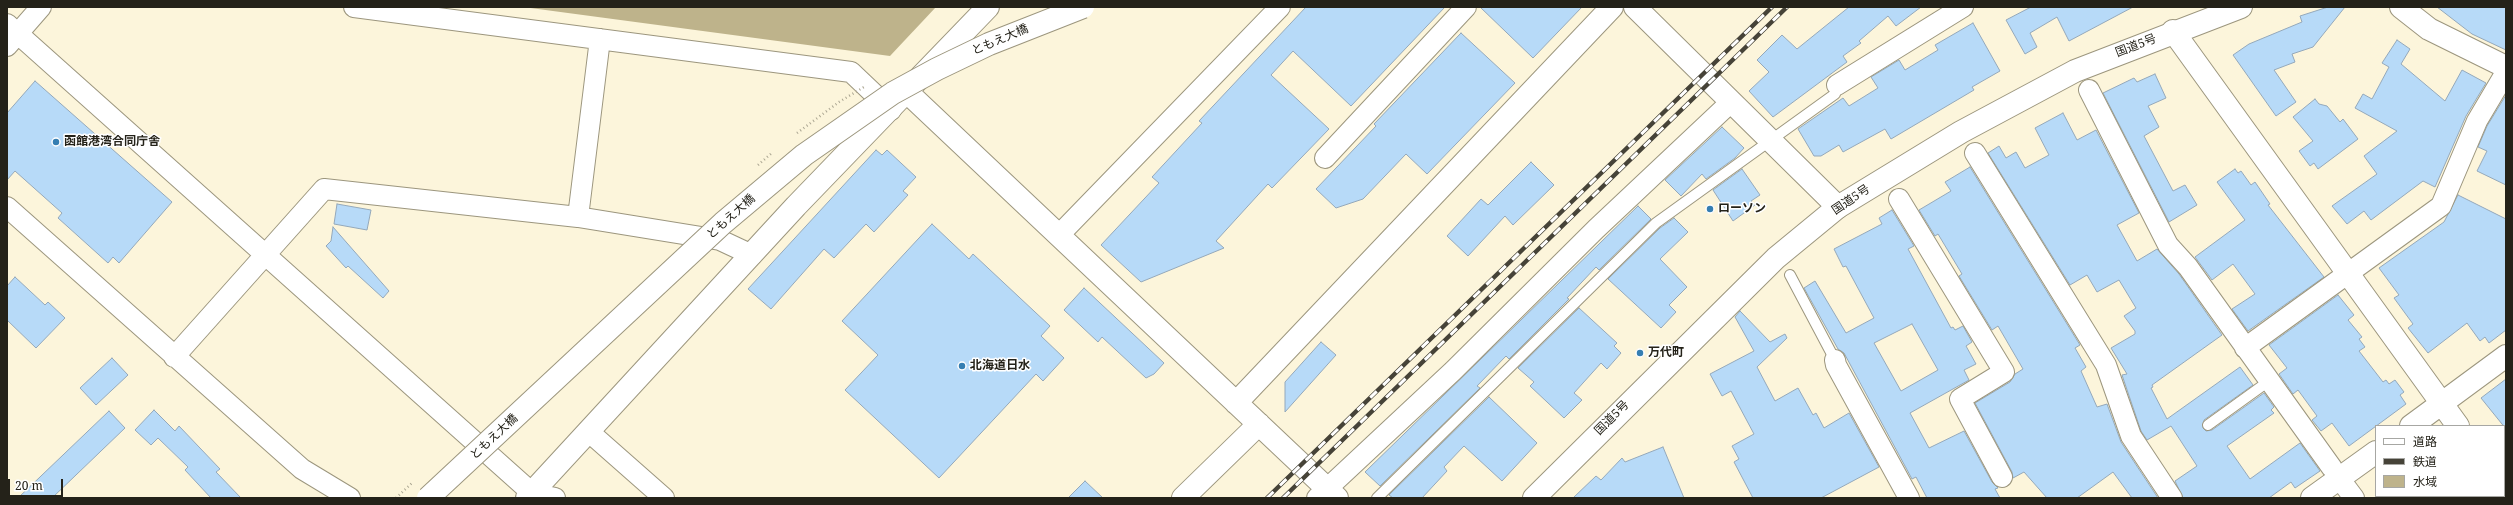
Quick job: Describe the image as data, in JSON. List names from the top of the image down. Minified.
{"streets":{"main road":["ともえ大橋","国道5号"]},"places":["函館港湾合同庁舎","ローソン","万代町","北海道日水"],"legend":["道路","鉄道","水域"],"scale_bar":"20 m"}
